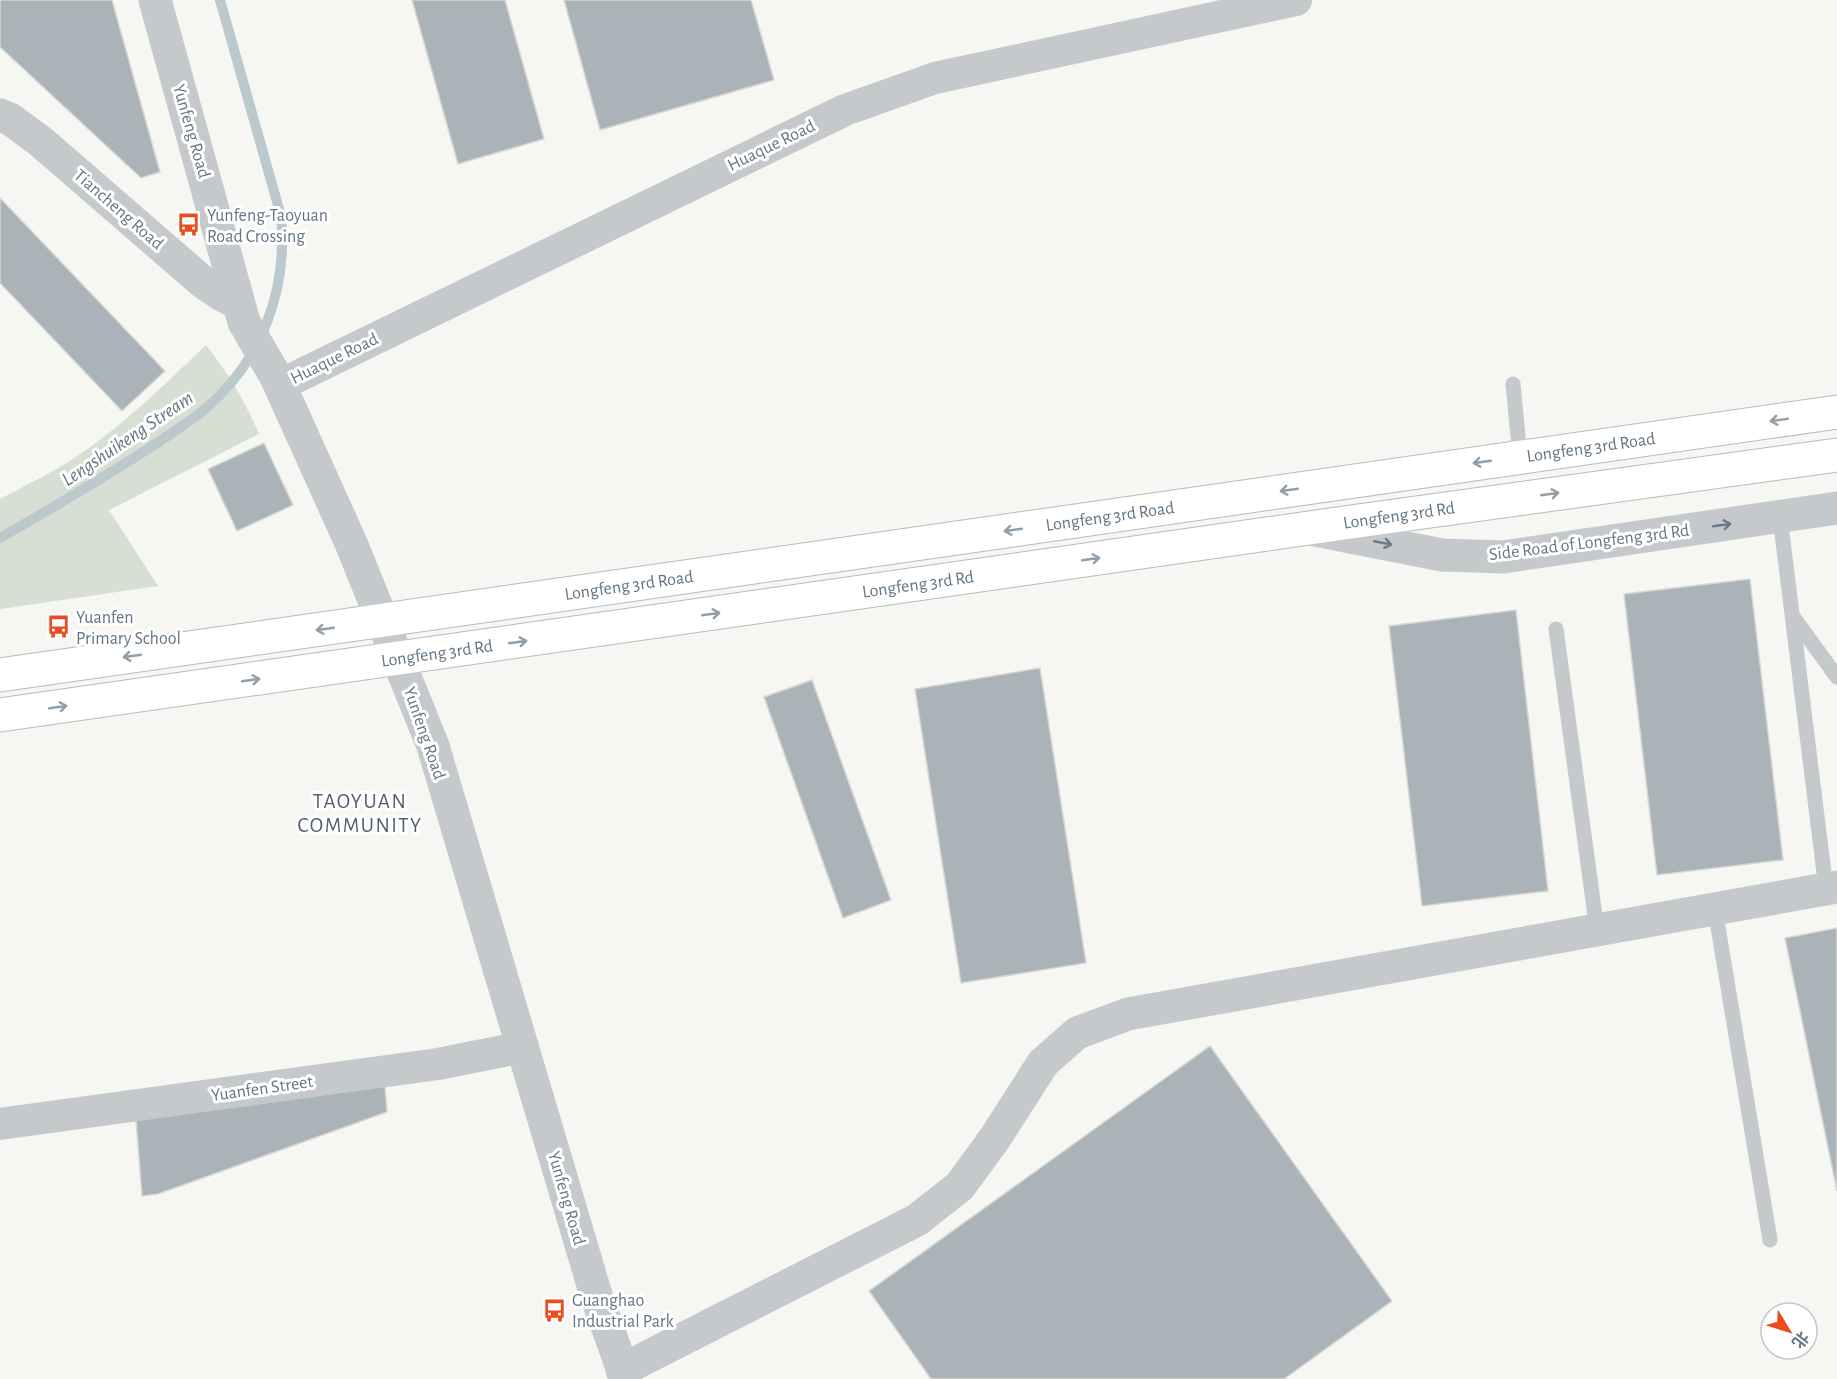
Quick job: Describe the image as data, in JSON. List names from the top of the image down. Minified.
{"streets":{"main road":["Longfeng 3rd Road","Longfeng 3rd Rd"],"street":["Yunfeng Road","Huaque Road","Tiancheng Road","Side Road of Longfeng 3rd Rd","Yuanfen Street"]},"crossings":[["Yunfeng Road","Huaque Road"],["Yunfeng Road","Tiancheng Road"],["Yunfeng Road","Longfeng 3rd Road"],["Yunfeng Road","Longfeng 3rd Rd"],["Yunfeng Road","Yuanfen Street"],["Longfeng 3rd Rd","Side Road of Longfeng 3rd Rd"]],"one_way":["Longfeng 3rd Road","Longfeng 3rd Rd","Side Road of Longfeng 3rd Rd"],"districts":["TAOYUAN COMMUNITY"],"water":["Lengshuikeng Stream"],"places":{"bus stop":["Yunfeng-Taoyuan Road Crossing","Yuanfen Primary School","Guanghao Industrial Park"]},"north":"bottom right"}
